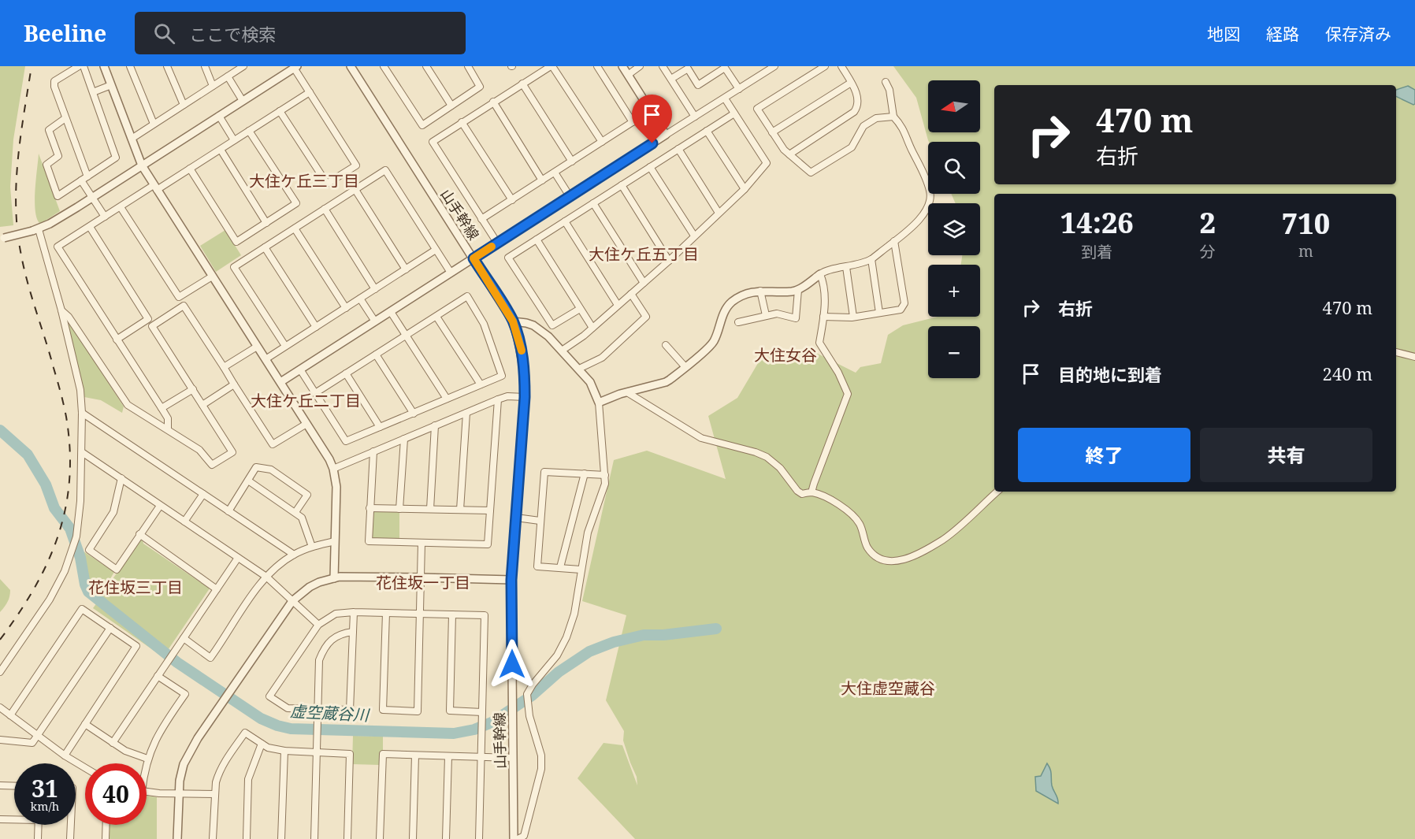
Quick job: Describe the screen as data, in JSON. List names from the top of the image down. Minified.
{"streets":{"street":["山手幹線"]},"districts":["大住ケ丘三丁目","大住ケ丘五丁目","大住女谷","大住ケ丘二丁目","花住坂一丁目","花住坂三丁目","大住虚空蔵谷"],"water":["虚空蔵谷川"],"north":"left","page":{"header":"Beeline","search":"ここで検索","nav":["地図","経路","保存済み"],"map_buttons":["+","−"],"turn":["470 m","右折"],"eta":["14:26","到着","2","分","710","m"],"list":[{"name":"右折","value":"470 m"},{"name":"目的地に到着","value":"240 m"}],"buttons":["終了","共有"],"speed":"31 km/h","limit":"40"}}
